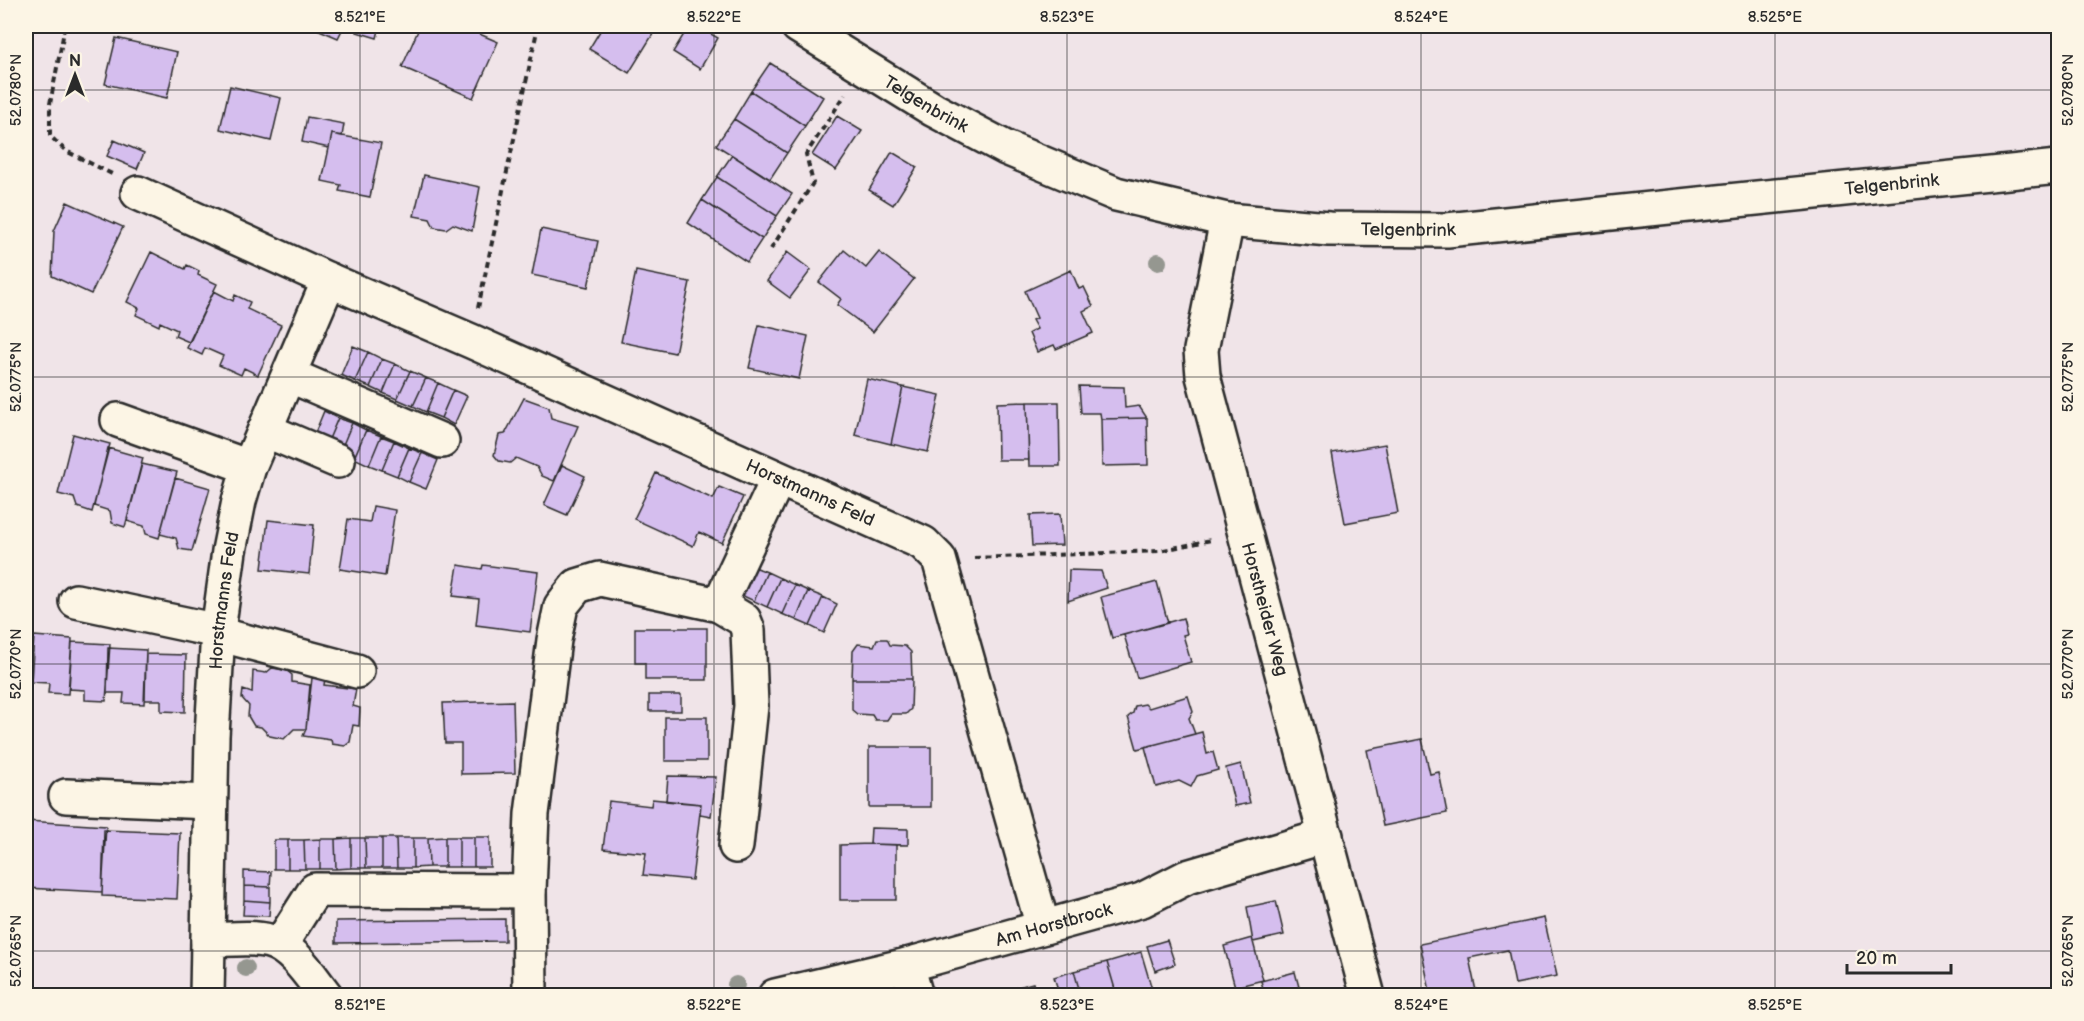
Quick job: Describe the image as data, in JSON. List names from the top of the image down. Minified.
{"streets":{"street":["Telgenbrink","Horstmanns Feld","Horstheider Weg","Am Horstbrock"]},"crossings":[["Telgenbrink","Horstheider Weg"],["Horstheider Weg","Am Horstbrock"]],"scale_bar":"20 m","north":"top","coordinates":["8.521°E","8.522°E","8.523°E","8.524°E","8.525°E","52.0780°N","52.0775°N","52.0770°N","52.0765°N"]}
